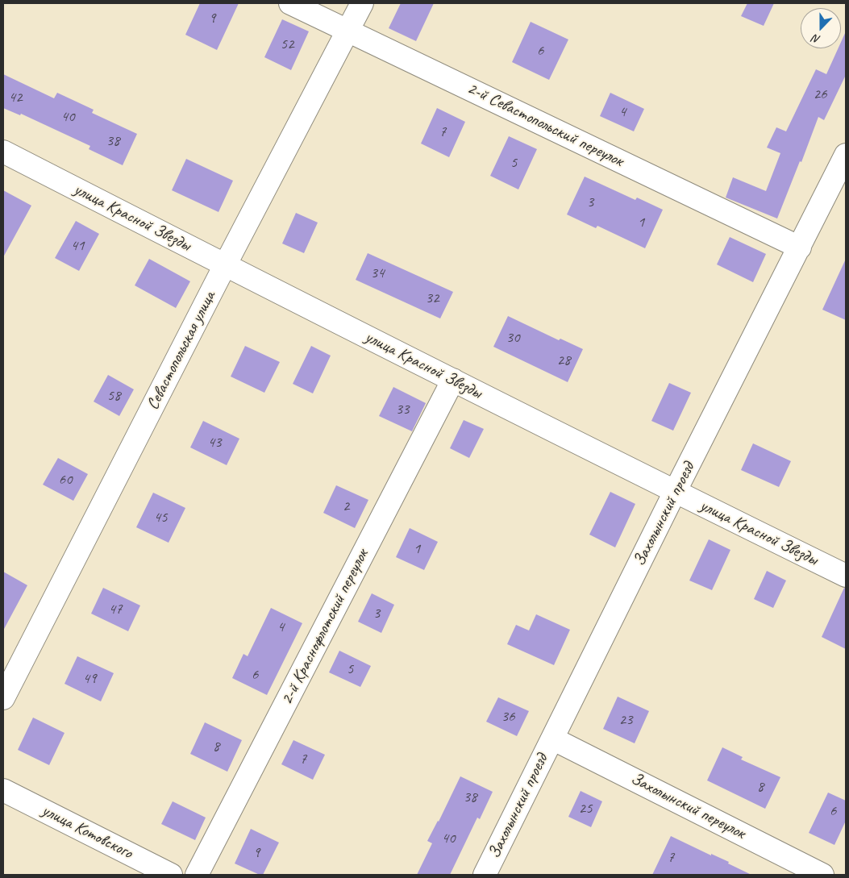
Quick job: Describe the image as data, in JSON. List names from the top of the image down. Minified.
{"streets":{"street":["2-й Севастопольский переулок","улица Красной Звезды","Севастопольская улица","Захолынский проезд","2-й Краснофлотский переулок","Захолынский переулок","улица Котовского"]},"crossings":[["2-й Севастопольский переулок","Севастопольская улица"],["2-й Севастопольский переулок","Захолынский проезд"],["улица Красной Звезды","Севастопольская улица"],["улица Красной Звезды","Захолынский проезд"],["улица Красной Звезды","2-й Краснофлотский переулок"],["Захолынский проезд","Захолынский переулок"]],"house_numbers":["9","52","6","26","42","4","40","7","38","5","3","1","41","34","32","30","28","58","33","43","60","2","45","1","47","3","4","5","6","49","36","23","8","7","8","38","25","6","40","9","7"],"north":"bottom"}
